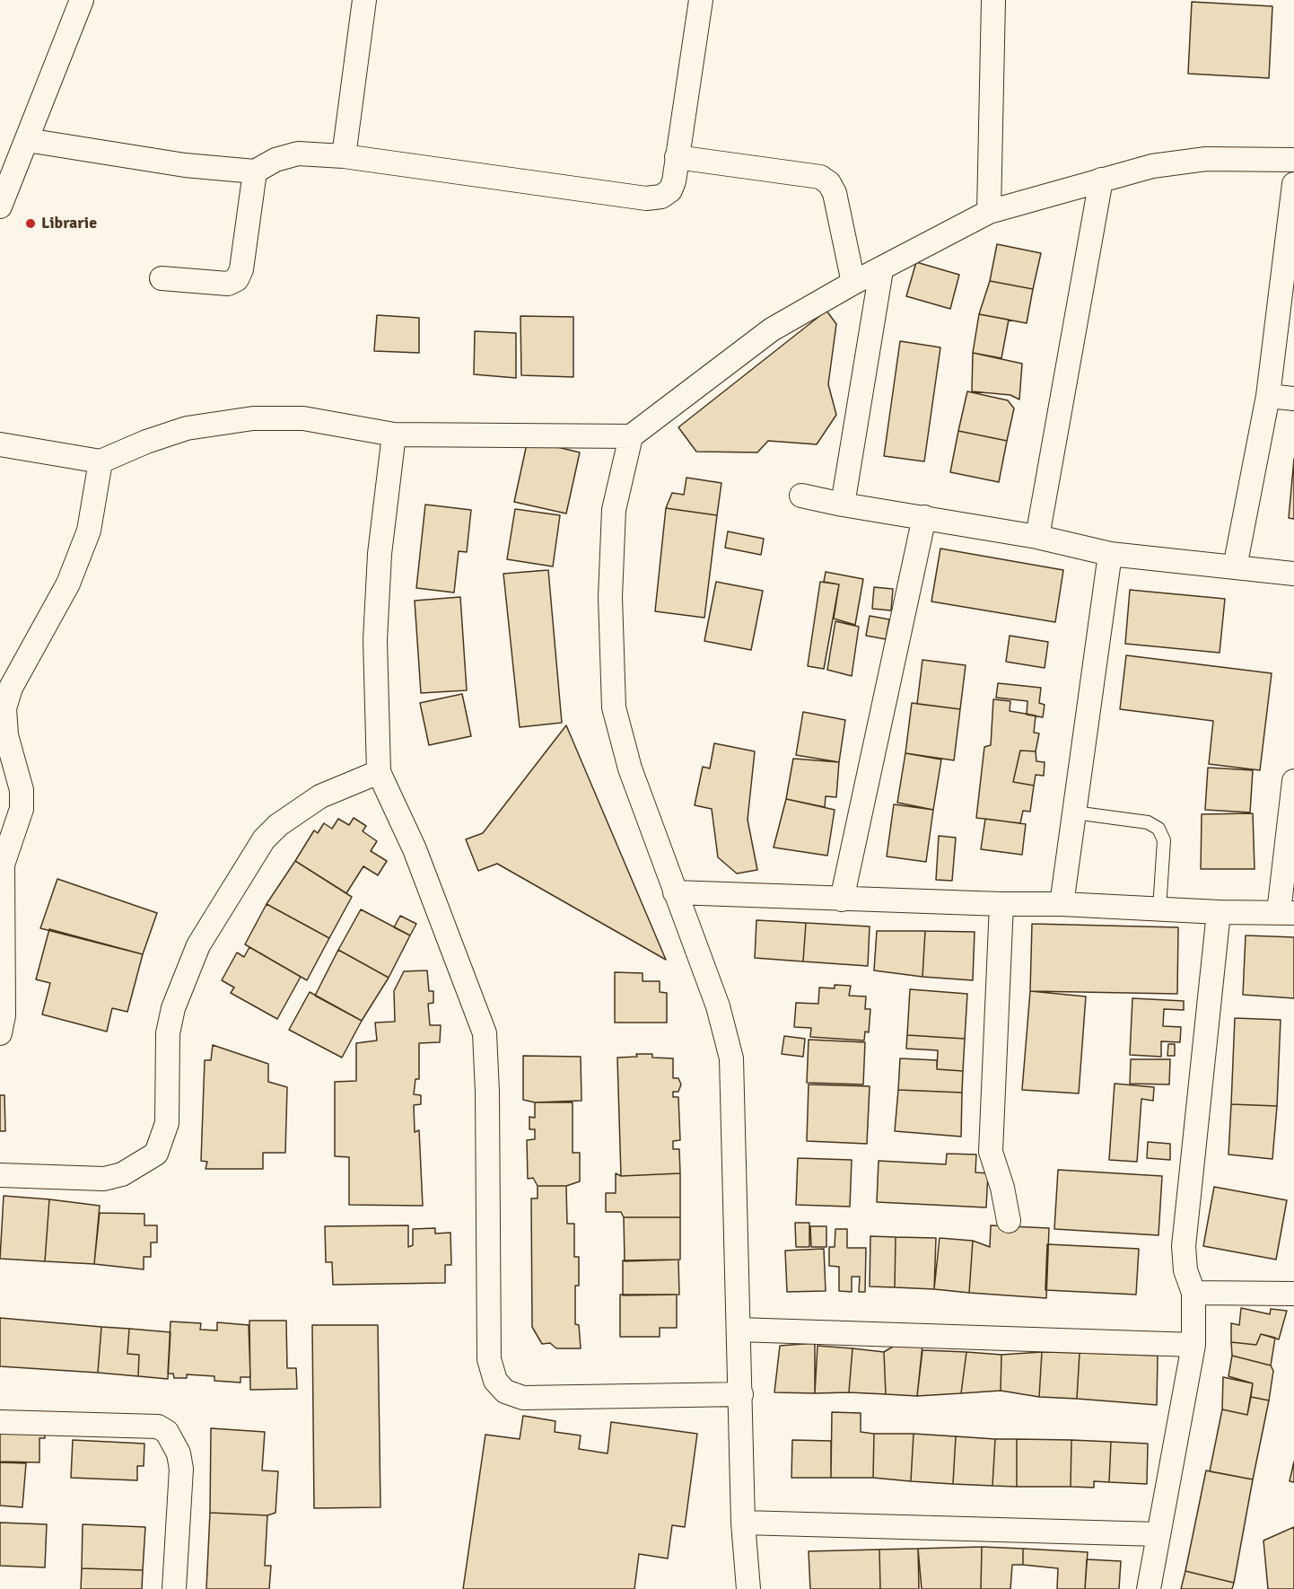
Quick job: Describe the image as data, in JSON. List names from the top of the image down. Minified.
{"places":["Librarie"]}
